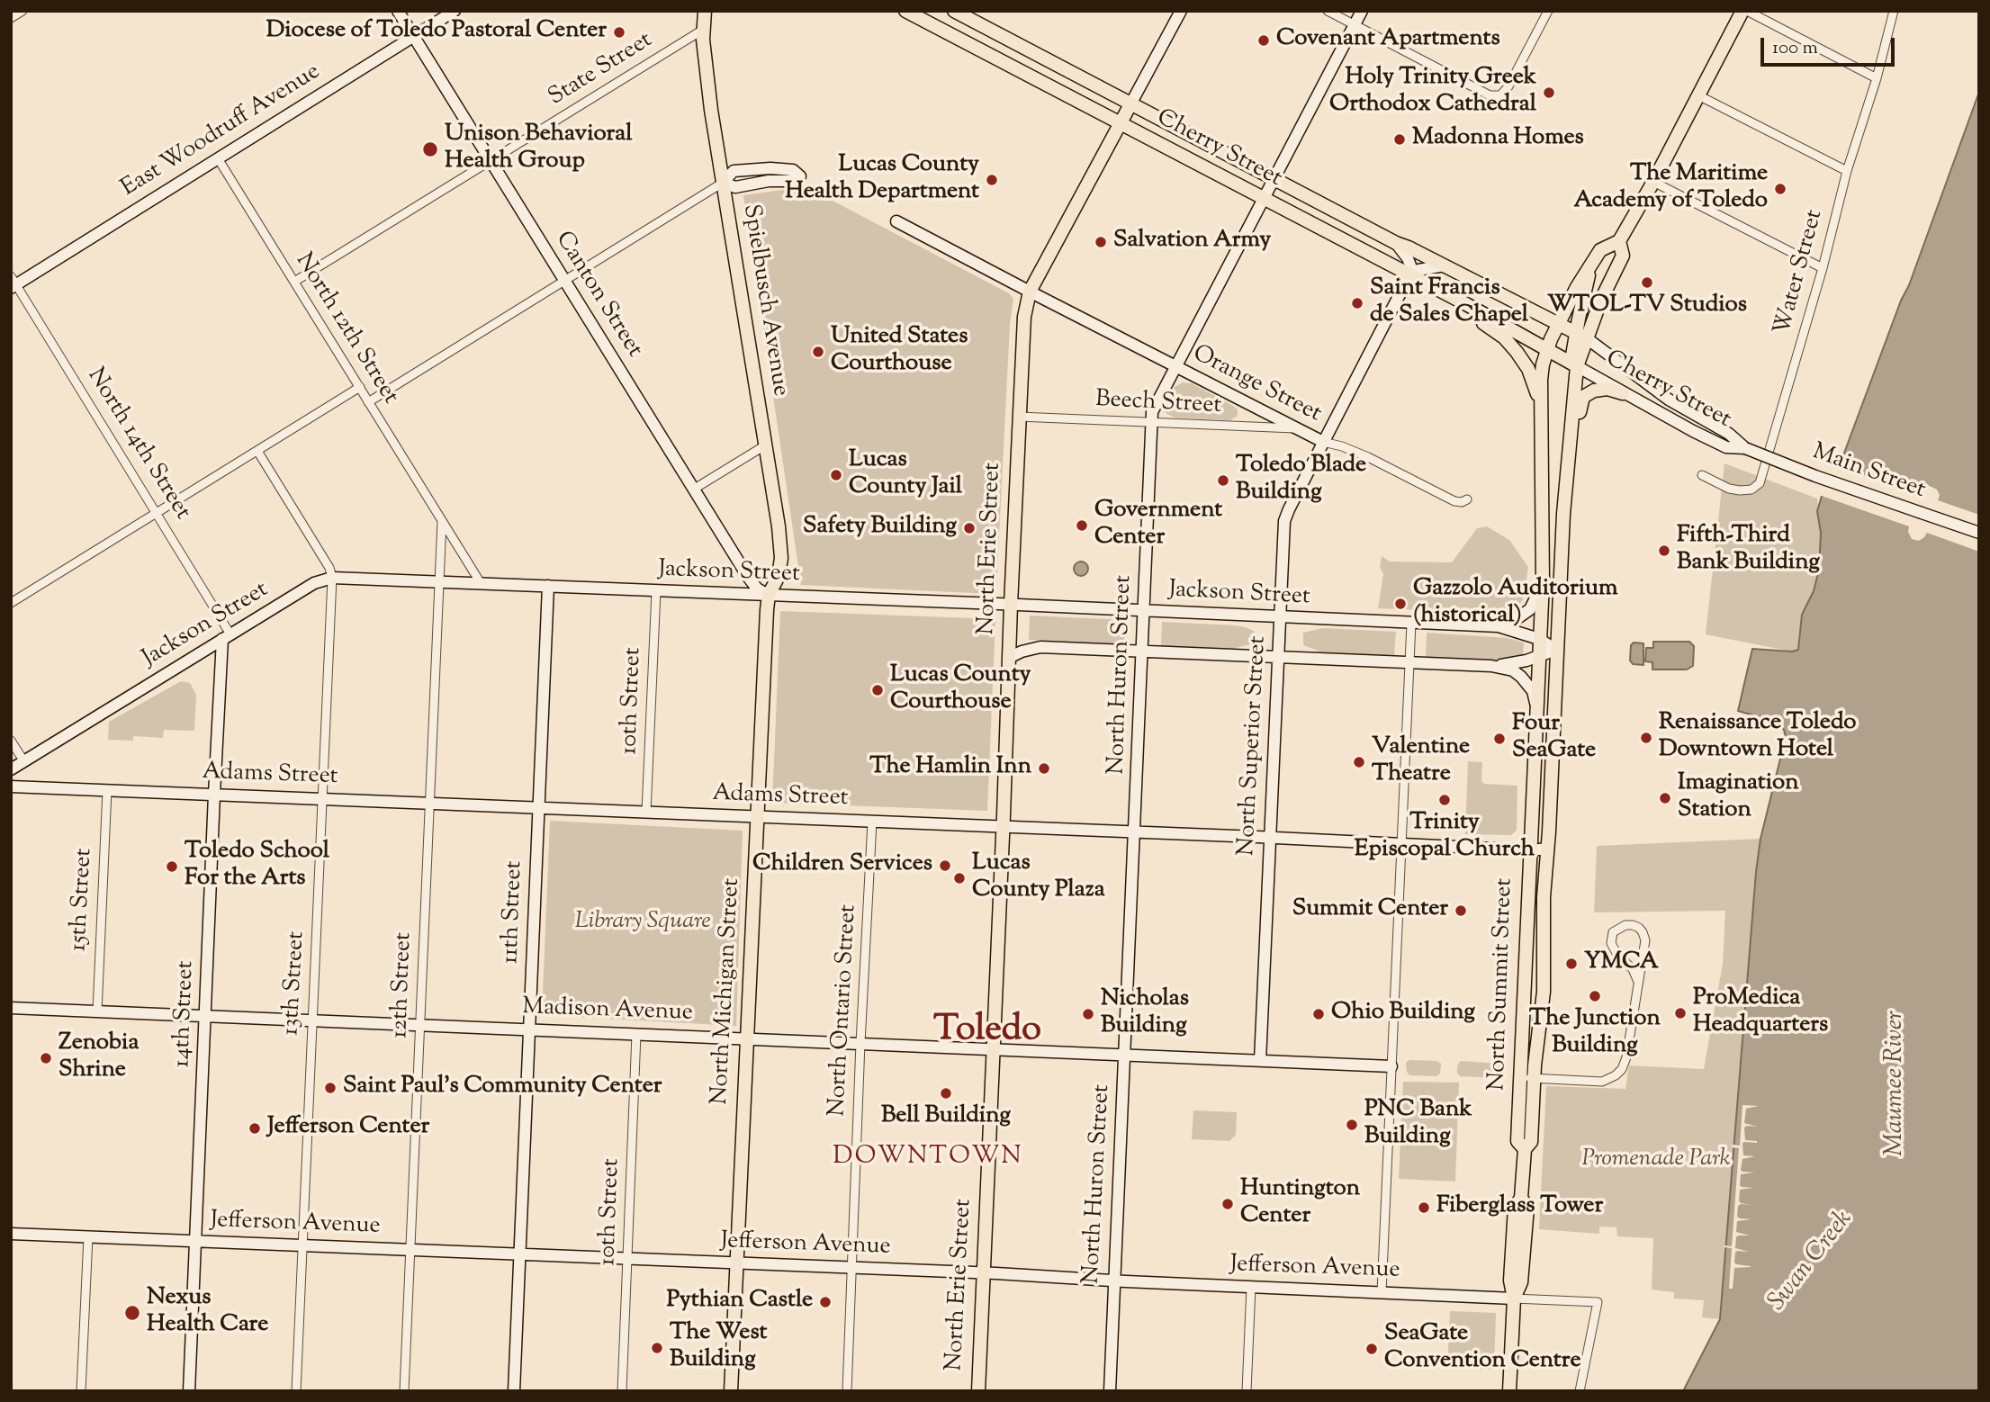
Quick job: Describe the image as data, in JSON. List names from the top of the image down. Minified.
{"streets":{"main road":["Cherry Street","Spielbusch Avenue","North Erie Street","North Summit Street","North Michigan Street"],"street":["State Street","East Woodruff Avenue","Water Street","Canton Street","North 12th Street","Orange Street","Beech Street","North 14th Street","Main Street","Jackson Street","North Huron Street","10th Street","North Superior Street","Adams Street","15th Street","11th Street","13th Street","12th Street","North Ontario Street","Madison Avenue","14th Street","Jefferson Avenue"]},"crossings":[["State Street","Canton Street"],["State Street","Spielbusch Avenue"],["State Street","North 12th Street"],["East Woodruff Avenue","Canton Street"],["East Woodruff Avenue","North 12th Street"],["East Woodruff Avenue","North 14th Street"],["Cherry Street","Main Street"],["Cherry Street","North Erie Street"],["Cherry Street","North Huron Street"],["Cherry Street","North Superior Street"],["Cherry Street","North Summit Street"],["Canton Street","Spielbusch Avenue"],["Canton Street","Jackson Street"],["Canton Street","North Michigan Street"],["Spielbusch Avenue","Jackson Street"],["Spielbusch Avenue","North Michigan Street"],["North 12th Street","Jackson Street"],["Orange Street","Beech Street"],["Orange Street","North Erie Street"],["Orange Street","North Huron Street"],["Orange Street","North Superior Street"],["Beech Street","North Erie Street"],["Beech Street","North Huron Street"],["North 14th Street","Jackson Street"],["North 14th Street","14th Street"],["North Erie Street","Jackson Street"],["North Erie Street","Adams Street"],["North Erie Street","Madison Avenue"],["North Erie Street","Jefferson Avenue"],["Jackson Street","North Huron Street"],["Jackson Street","10th Street"],["Jackson Street","North Superior Street"],["Jackson Street","11th Street"],["Jackson Street","13th Street"],["Jackson Street","North Summit Street"],["Jackson Street","12th Street"],["Jackson Street","North Michigan Street"],["Jackson Street","14th Street"],["North Huron Street","Adams Street"],["North Huron Street","Madison Avenue"],["North Huron Street","Jefferson Avenue"],["10th Street","Adams Street"],["10th Street","Madison Avenue"],["10th Street","Jefferson Avenue"],["North Superior Street","Adams Street"],["North Superior Street","Madison Avenue"],["Adams Street","15th Street"],["Adams Street","11th Street"],["Adams Street","13th Street"],["Adams Street","North Summit Street"],["Adams Street","12th Street"],["Adams Street","North Michigan Street"],["Adams Street","North Ontario Street"],["Adams Street","14th Street"],["15th Street","Madison Avenue"],["11th Street","Madison Avenue"],["11th Street","Jefferson Avenue"],["13th Street","Madison Avenue"],["13th Street","Jefferson Avenue"],["North Summit Street","Jefferson Avenue"],["12th Street","Madison Avenue"],["12th Street","Jefferson Avenue"],["North Michigan Street","Madison Avenue"],["North Michigan Street","Jefferson Avenue"],["North Ontario Street","Madison Avenue"],["North Ontario Street","Jefferson Avenue"],["Madison Avenue","14th Street"],["14th Street","Jefferson Avenue"]],"districts":["Toledo","DOWNTOWN"],"water":["Maumee River","Swan Creek"],"parks":["Library Square","Promenade Park"],"places":["Diocese of Toledo Pastoral Center","Covenant Apartments","Holy Trinity Greek Orthodox Cathedral","Madonna Homes","Unison Behavioral Health Group","Lucas County Health Department","The Maritime Academy of Toledo","Salvation Army","WTOL-TV Studios","Saint Francis de Sales Chapel","United States Courthouse","Lucas County Jail","Toledo Blade Building","Government Center","Safety Building","Fifth-Third Bank Building","Gazzolo Auditorium (historical)","Lucas County Courthouse","Renaissance Toledo Downtown Hotel","Four SeaGate","Valentine Theatre","The Hamlin Inn","Imagination Station","Trinity Episcopal Church","Children Services","Toledo School For the Arts","Lucas County Plaza","Summit Center","YMCA","The Junction Building","ProMedica Headquarters","Nicholas Building","Ohio Building","Zenobia Shrine","Saint Paul's Community Center","Bell Building","PNC Bank Building","Jefferson Center","Huntington Center","Fiberglass Tower","Pythian Castle","Nexus Health Care","The West Building","SeaGate Convention Centre"],"scale_bar":"100 m"}
